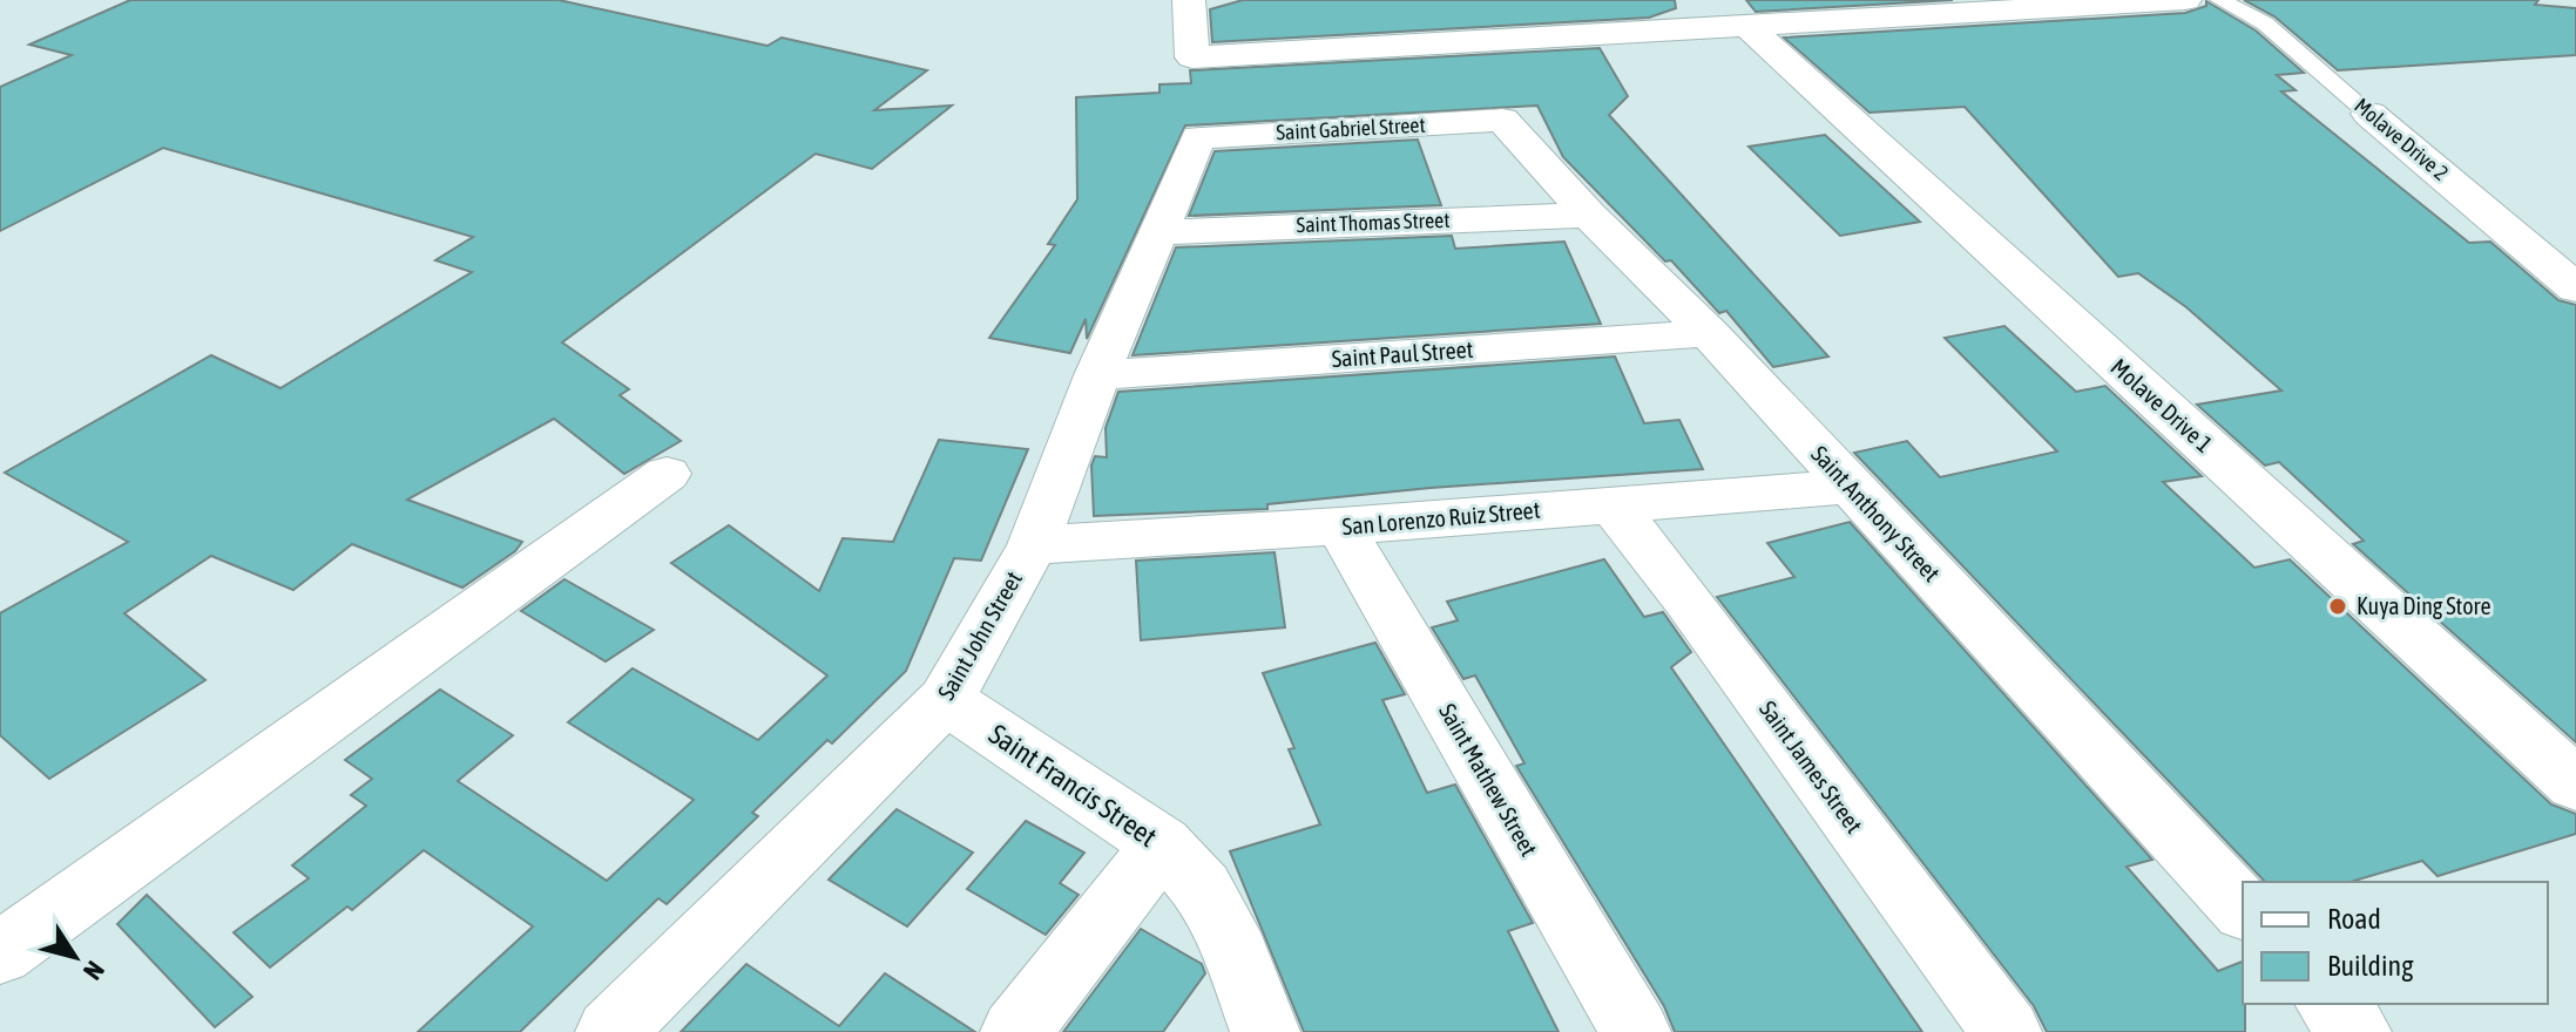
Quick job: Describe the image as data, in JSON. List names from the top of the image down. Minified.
{"streets":{"street":["Saint Gabriel Street","Molave Drive 2","Saint Thomas Street","Saint Paul Street","Molave Drive 1","Saint Anthony Street","San Lorenzo Ruiz Street","Saint John Street","Saint James Street","Saint Mathew Street","Saint Francis Street"]},"crossings":[["Saint Gabriel Street","Saint Anthony Street"],["Saint Gabriel Street","Saint John Street"],["Saint Thomas Street","Saint Anthony Street"],["Saint Thomas Street","Saint John Street"],["Saint Paul Street","Saint Anthony Street"],["Saint Paul Street","Saint John Street"],["Saint Anthony Street","San Lorenzo Ruiz Street"],["San Lorenzo Ruiz Street","Saint John Street"],["San Lorenzo Ruiz Street","Saint James Street"],["San Lorenzo Ruiz Street","Saint Mathew Street"],["Saint John Street","Saint Francis Street"]],"places":["Kuya Ding Store"],"legend":["Road","Building"],"north":"bottom right"}
